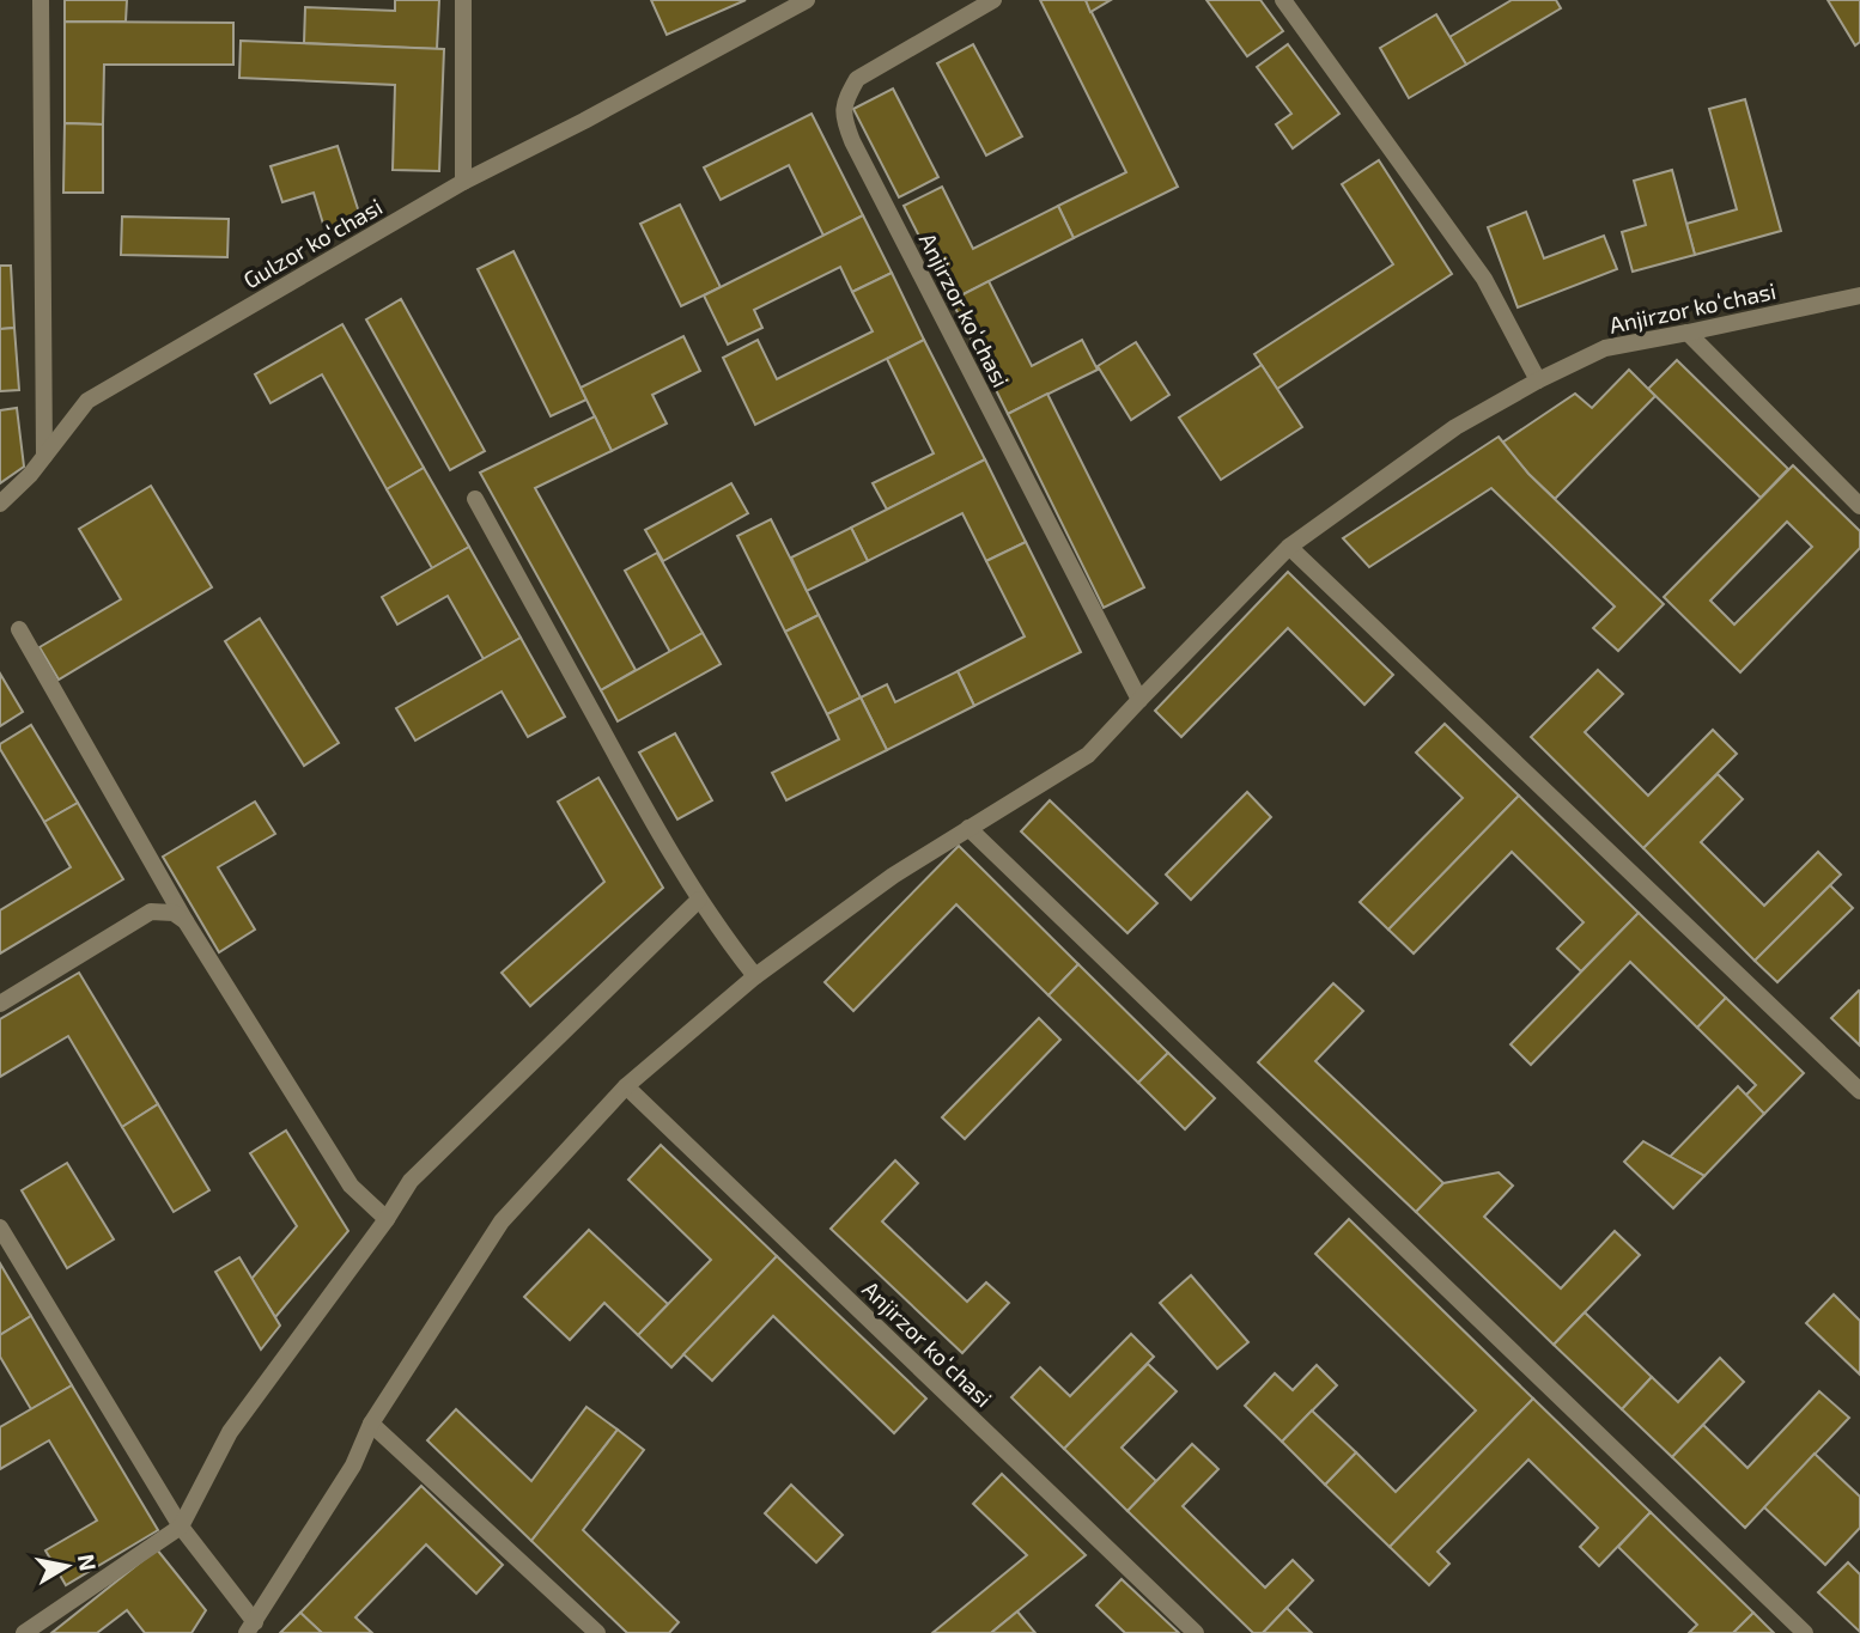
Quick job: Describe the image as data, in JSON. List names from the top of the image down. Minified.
{"streets":{"street":["Gulzor koʻchasi","Anjirzor koʻchasi"]},"north":"right"}
